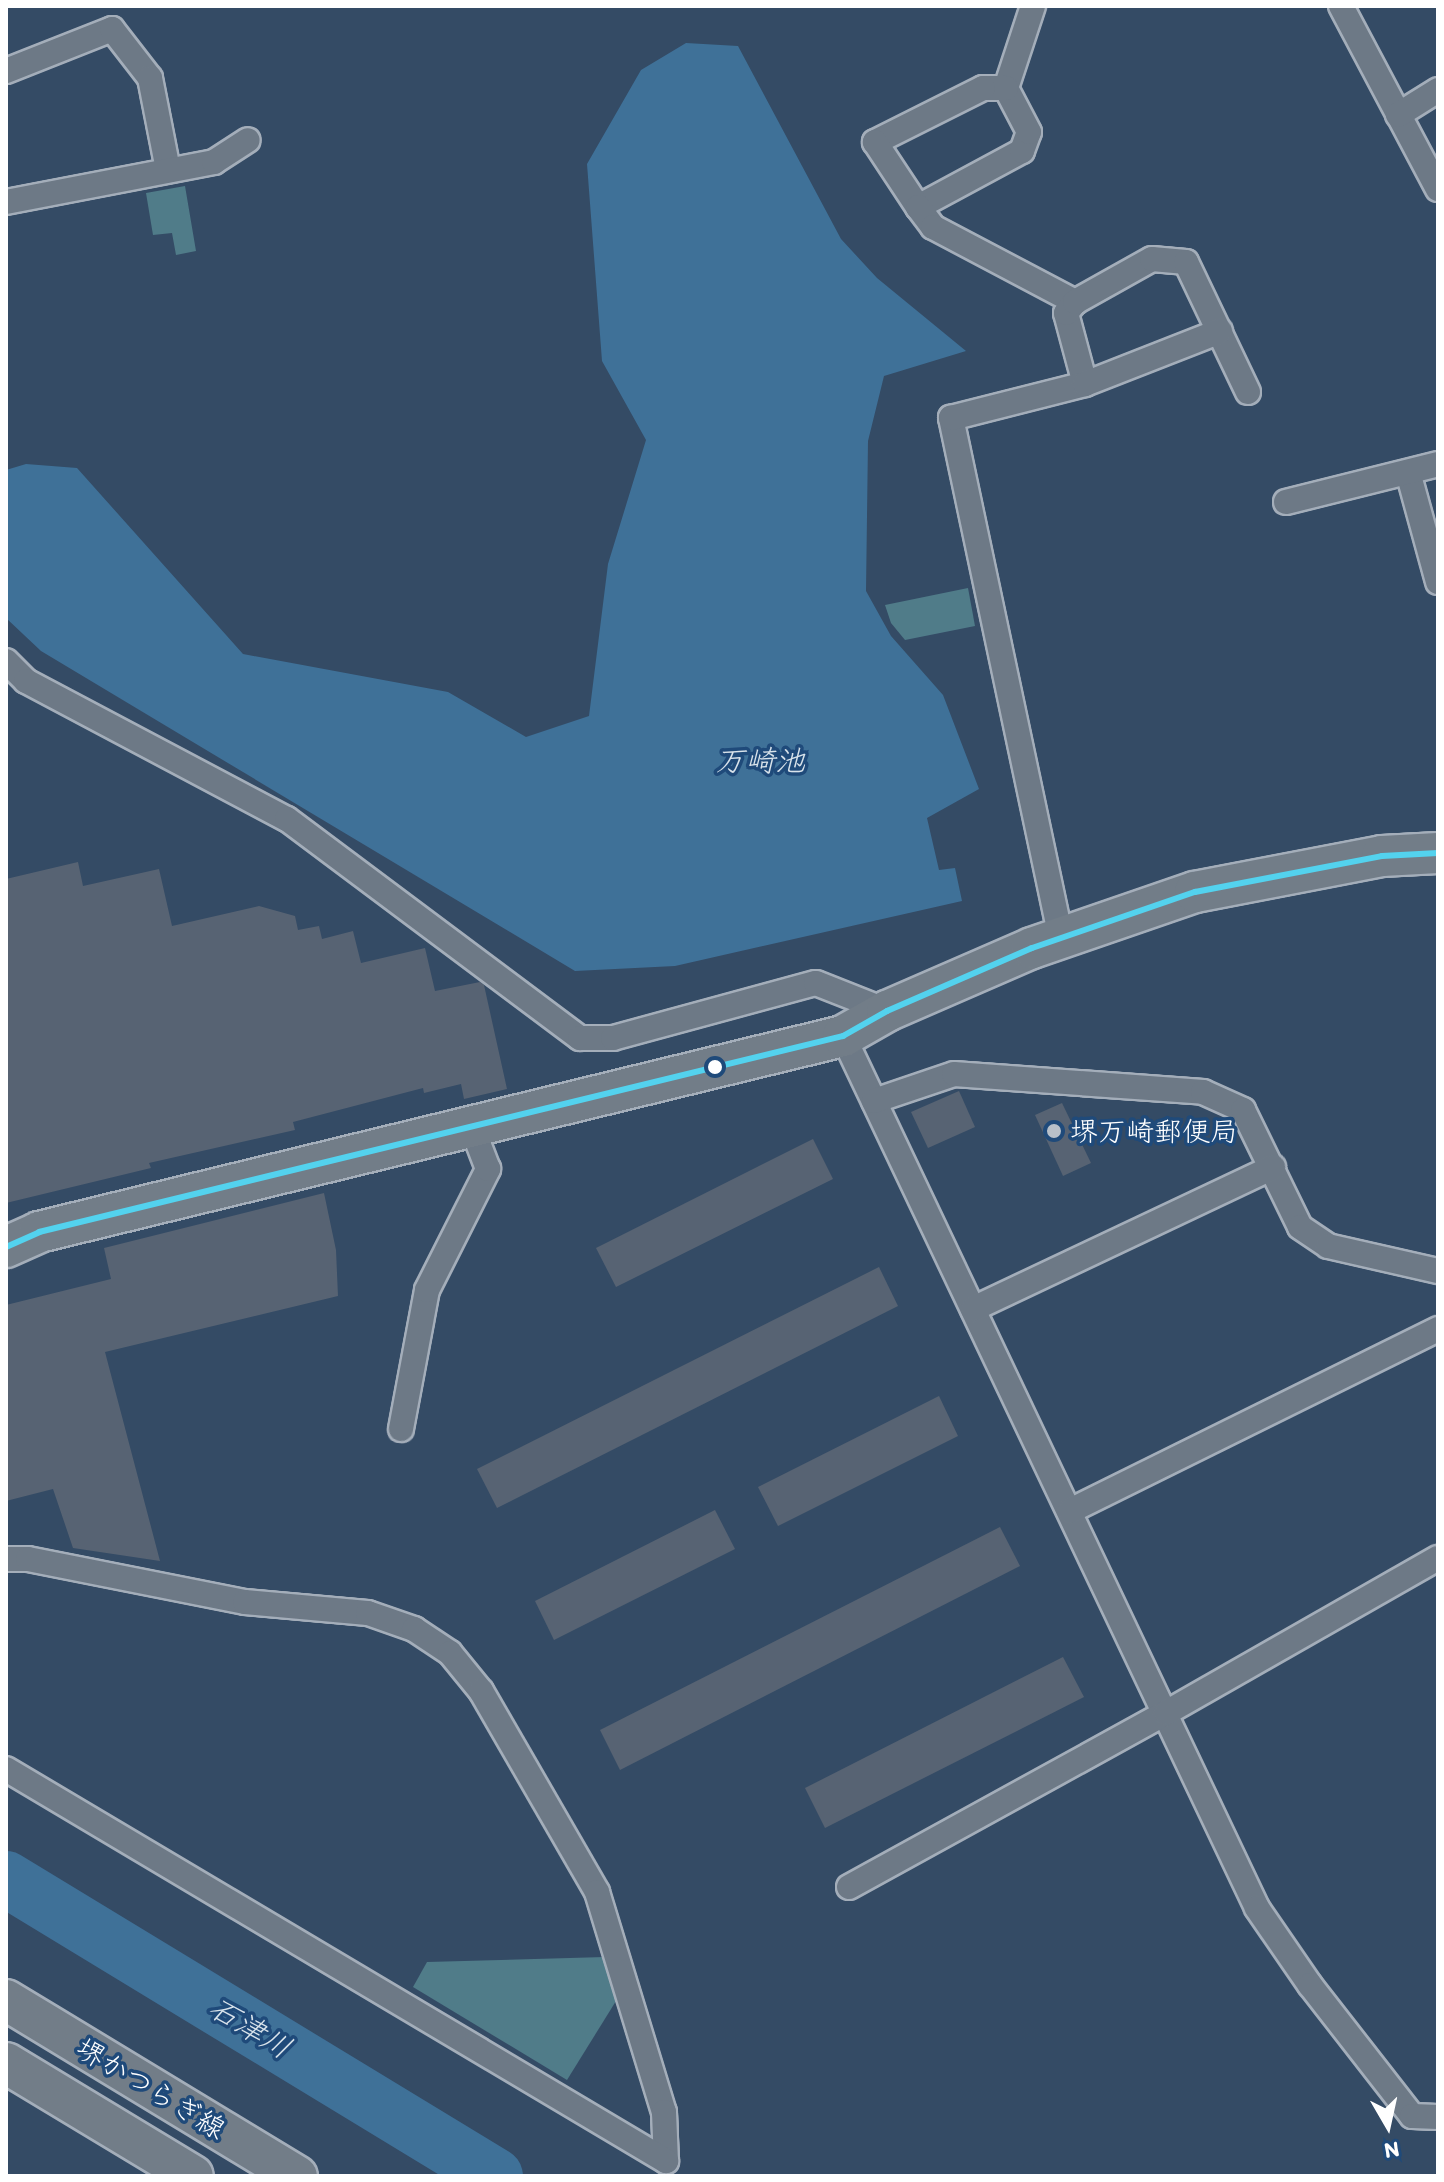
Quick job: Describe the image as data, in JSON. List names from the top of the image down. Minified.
{"streets":{"main road":["堺かつらぎ線"]},"water":["万崎池","石津川"],"places":["堺万崎郵便局"],"north":"bottom"}
